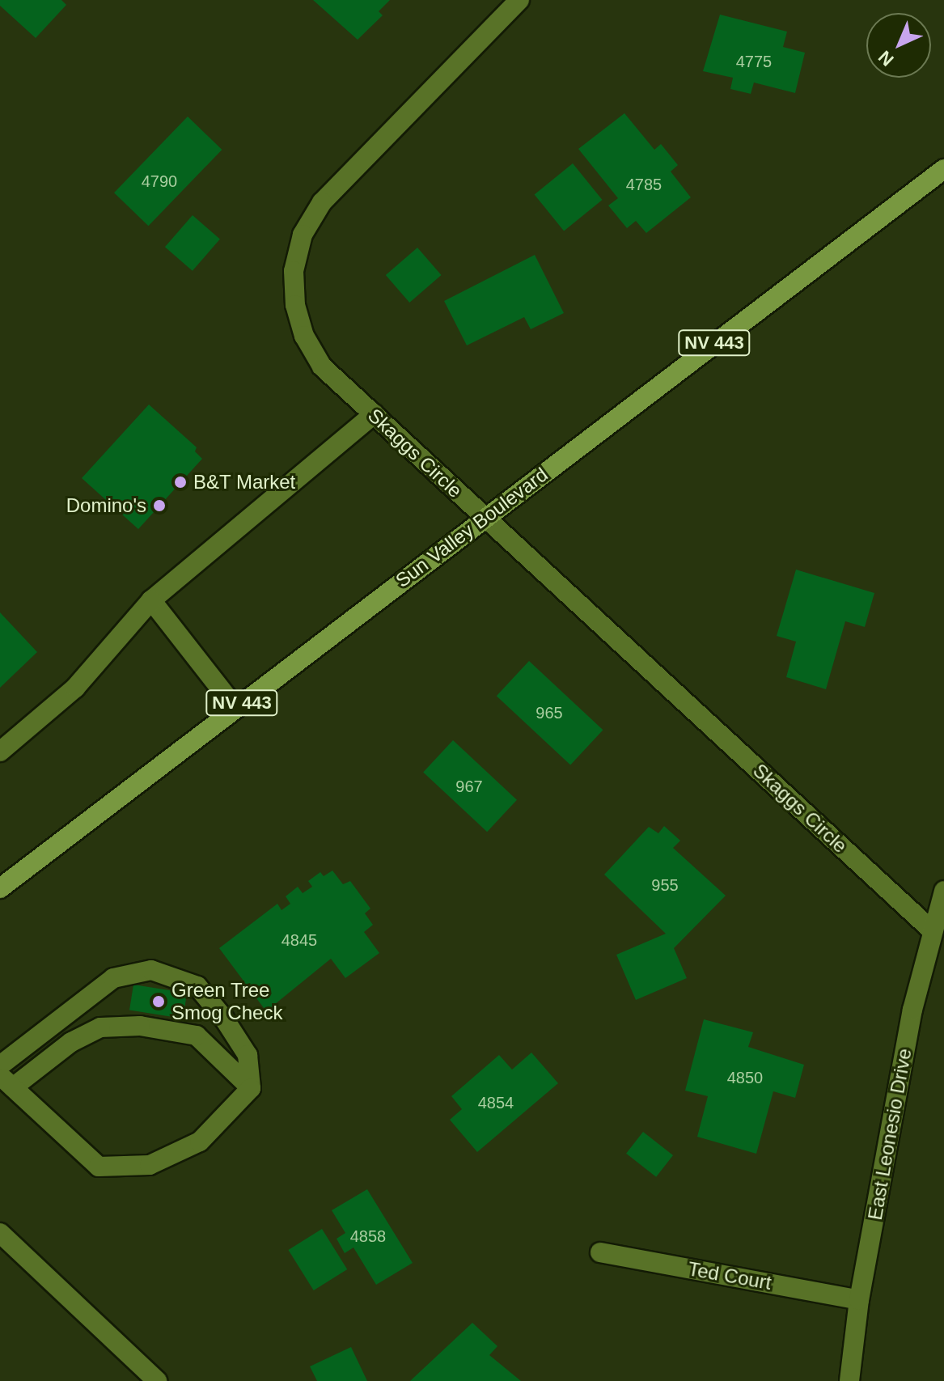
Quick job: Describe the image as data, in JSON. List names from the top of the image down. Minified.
{"streets":{"main road":["NV 443","Sun Valley Boulevard"],"street":["Skaggs Circle","East Leonesio Drive","Ted Court"]},"crossings":[["Skaggs Circle","Sun Valley Boulevard"],["Skaggs Circle","East Leonesio Drive"],["East Leonesio Drive","Ted Court"]],"places":["B&T Market","Domino's","Green Tree Smog Check"],"house_numbers":["4775","4790","4785","965","967","955","4845","4850","4854","4858"],"north":"bottom left"}
